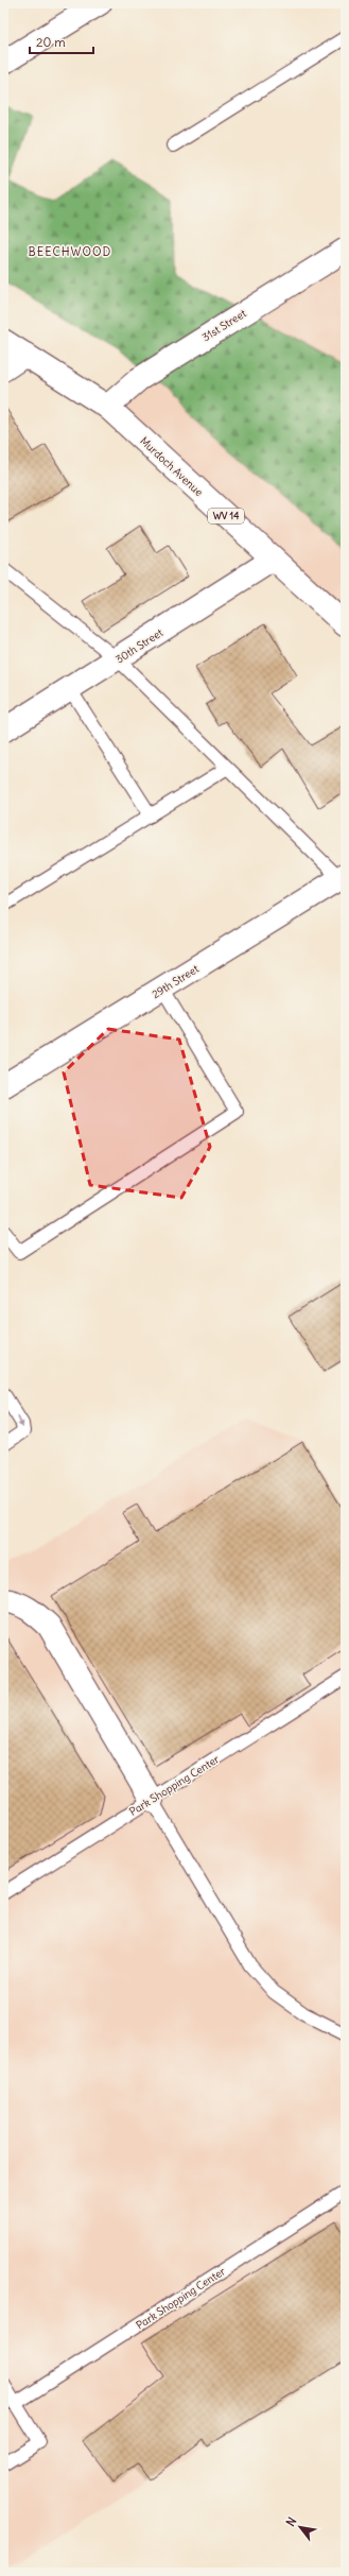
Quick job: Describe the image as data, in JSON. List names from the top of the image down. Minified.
{"streets":{"street":["31st Street","Murdoch Avenue","WV 14","30th Street","29th Street"],"lane":["Park Shopping Center"]},"crossings":[["31st Street","Murdoch Avenue"],["Murdoch Avenue","30th Street"]],"districts":["BEECHWOOD"],"scale_bar":"20 m","north":"top left"}
